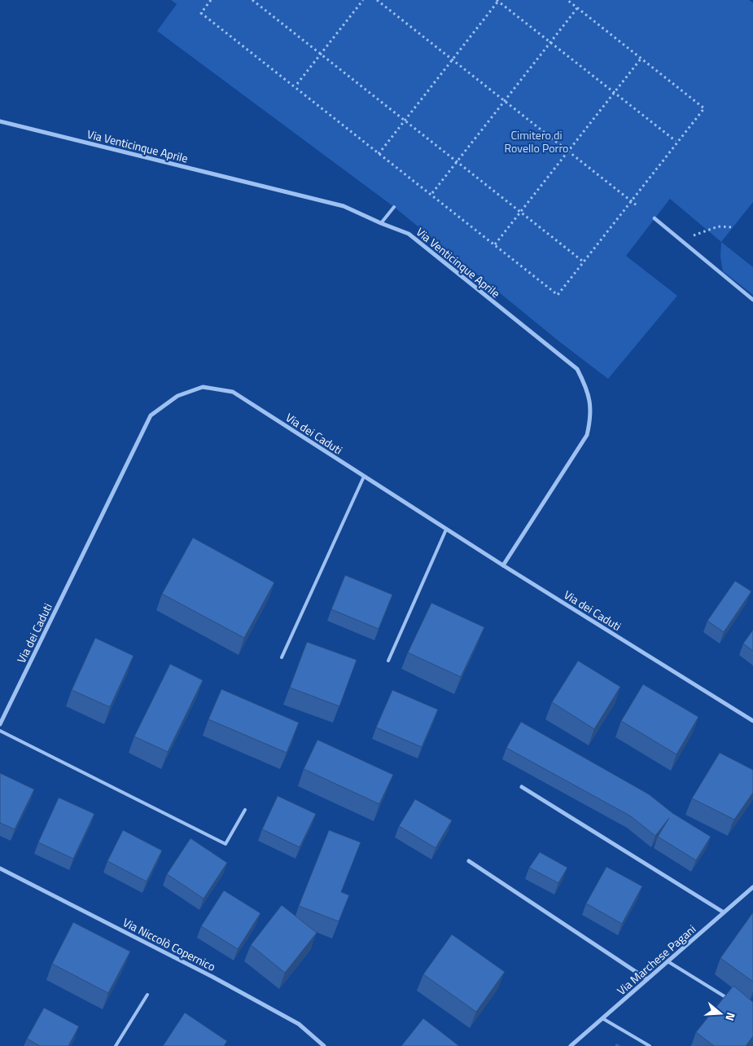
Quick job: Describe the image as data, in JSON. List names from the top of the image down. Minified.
{"streets":{"street":["Via Venticinque Aprile","Via dei Caduti","Via Niccolò Copernico","Via Marchese Pagani"]},"crossings":[["Via Venticinque Aprile","Via dei Caduti"]],"parks":["Cimitero di Rovello Porro"],"north":"right"}
